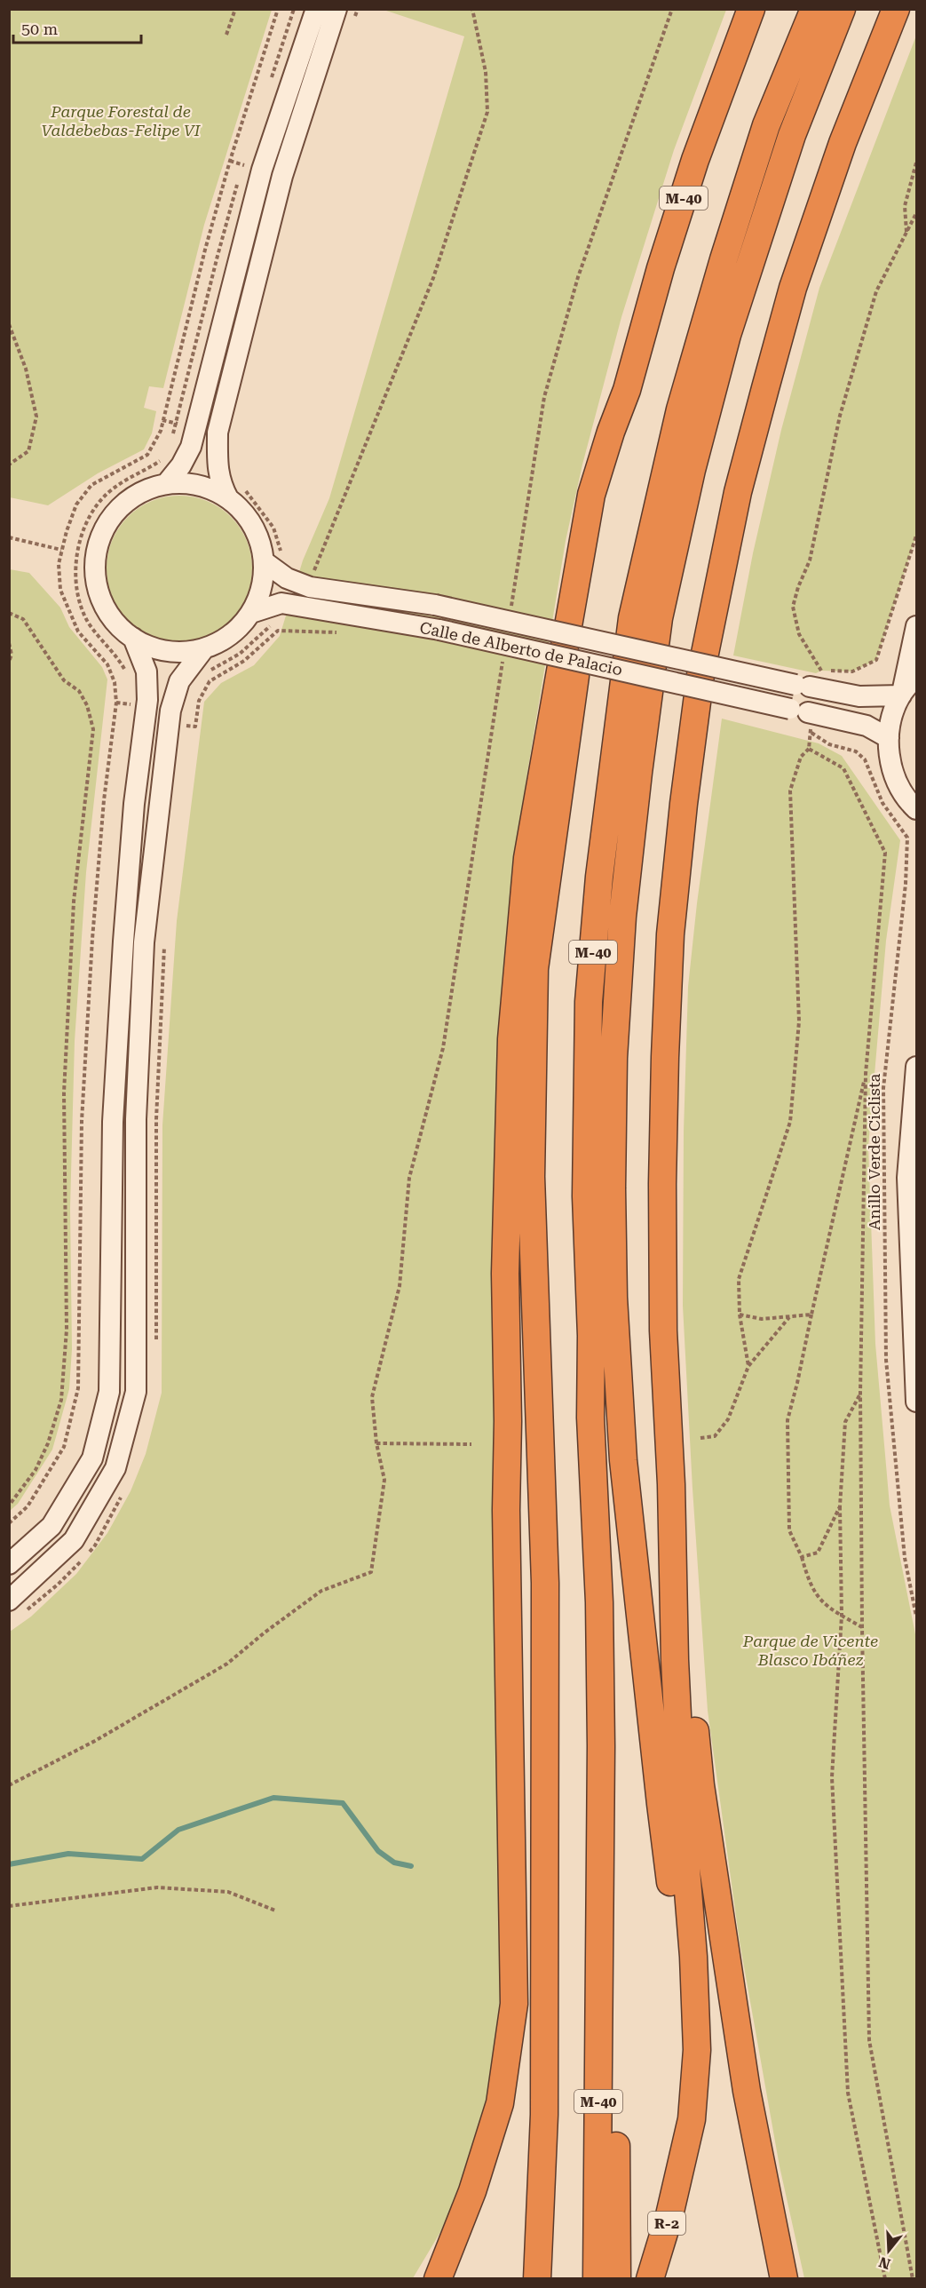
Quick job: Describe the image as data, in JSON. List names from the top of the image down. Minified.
{"streets":{"highway":["M-40","R-2"],"street":["Calle de Alberto de Palacio"],"path":["Anillo Verde Ciclista"]},"crossings":[["Calle de Alberto de Palacio","Anillo Verde Ciclista"]],"parks":["Parque Forestal de Valdebebas-Felipe VI","Parque de Vicente Blasco Ibáñez"],"scale_bar":"50 m","north":"bottom"}
